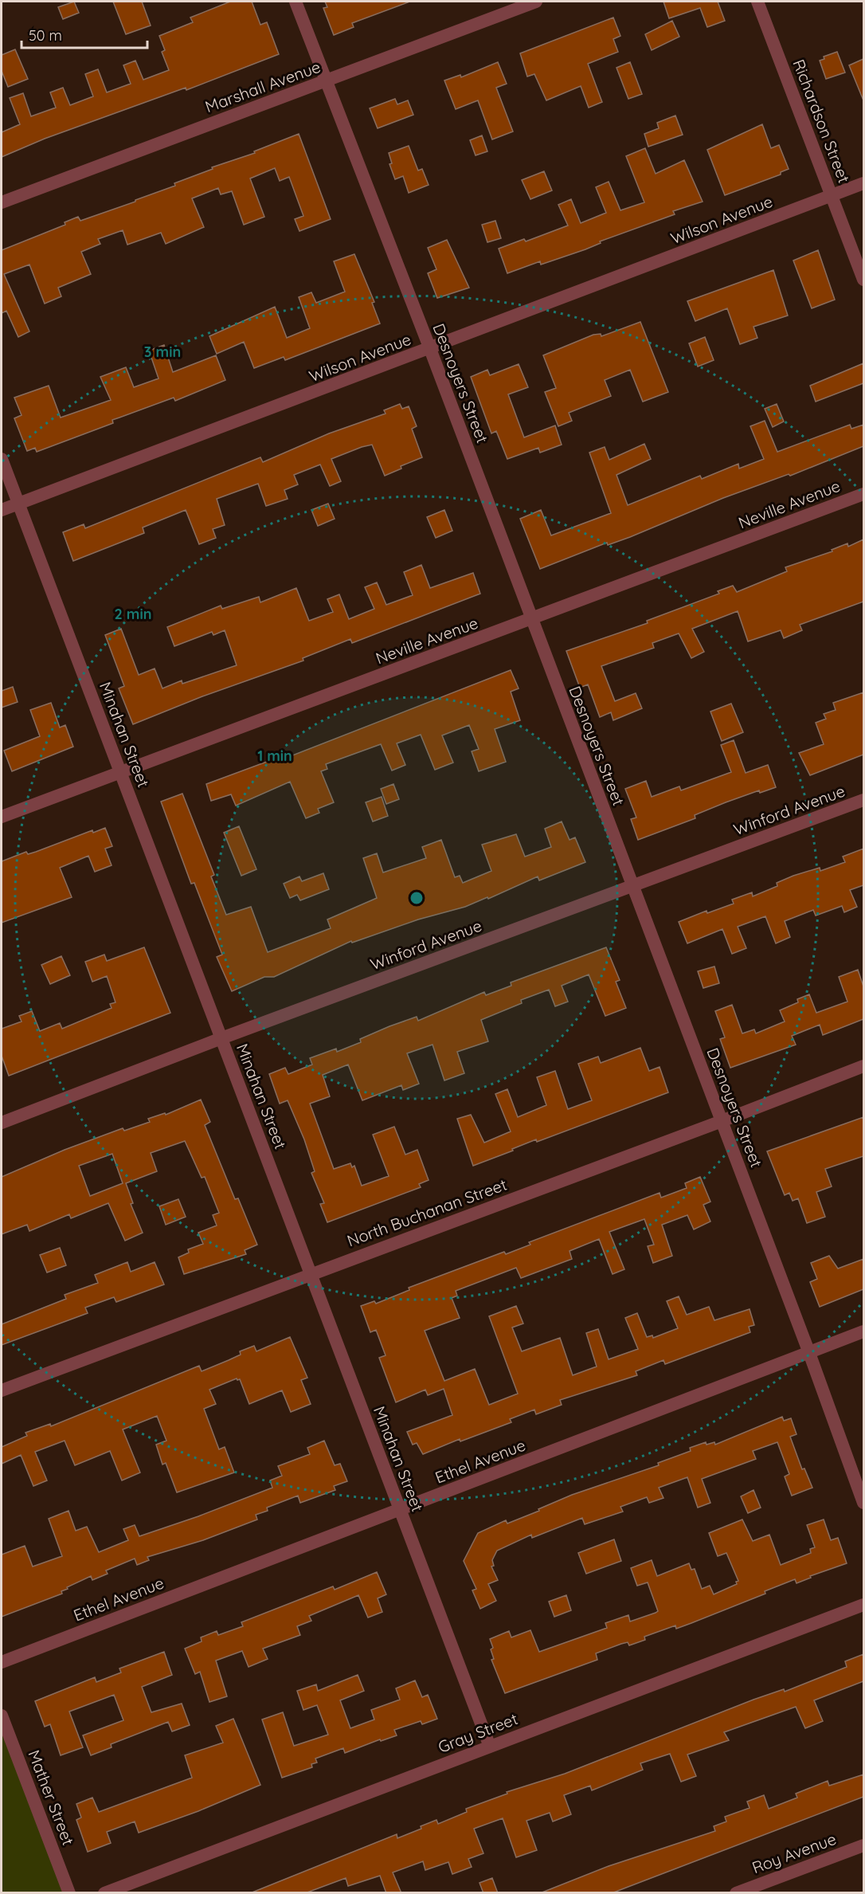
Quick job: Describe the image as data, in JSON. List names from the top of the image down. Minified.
{"streets":{"street":["Marshall Avenue","Richardson Street","Wilson Avenue","Desnoyers Street","Neville Avenue","Minahan Street","Winford Avenue","North Buchanan Street","Ethel Avenue","Gray Street","Mather Street","Roy Avenue"]},"crossings":[["Marshall Avenue","Desnoyers Street"],["Richardson Street","Wilson Avenue"],["Wilson Avenue","Desnoyers Street"],["Wilson Avenue","Minahan Street"],["Desnoyers Street","Neville Avenue"],["Desnoyers Street","Winford Avenue"],["Desnoyers Street","North Buchanan Street"],["Desnoyers Street","Ethel Avenue"],["Neville Avenue","Minahan Street"],["Minahan Street","Winford Avenue"],["Minahan Street","North Buchanan Street"],["Minahan Street","Ethel Avenue"],["Minahan Street","Gray Street"]],"scale_bar":"50 m","rings":["3 min","2 min","1 min"]}
